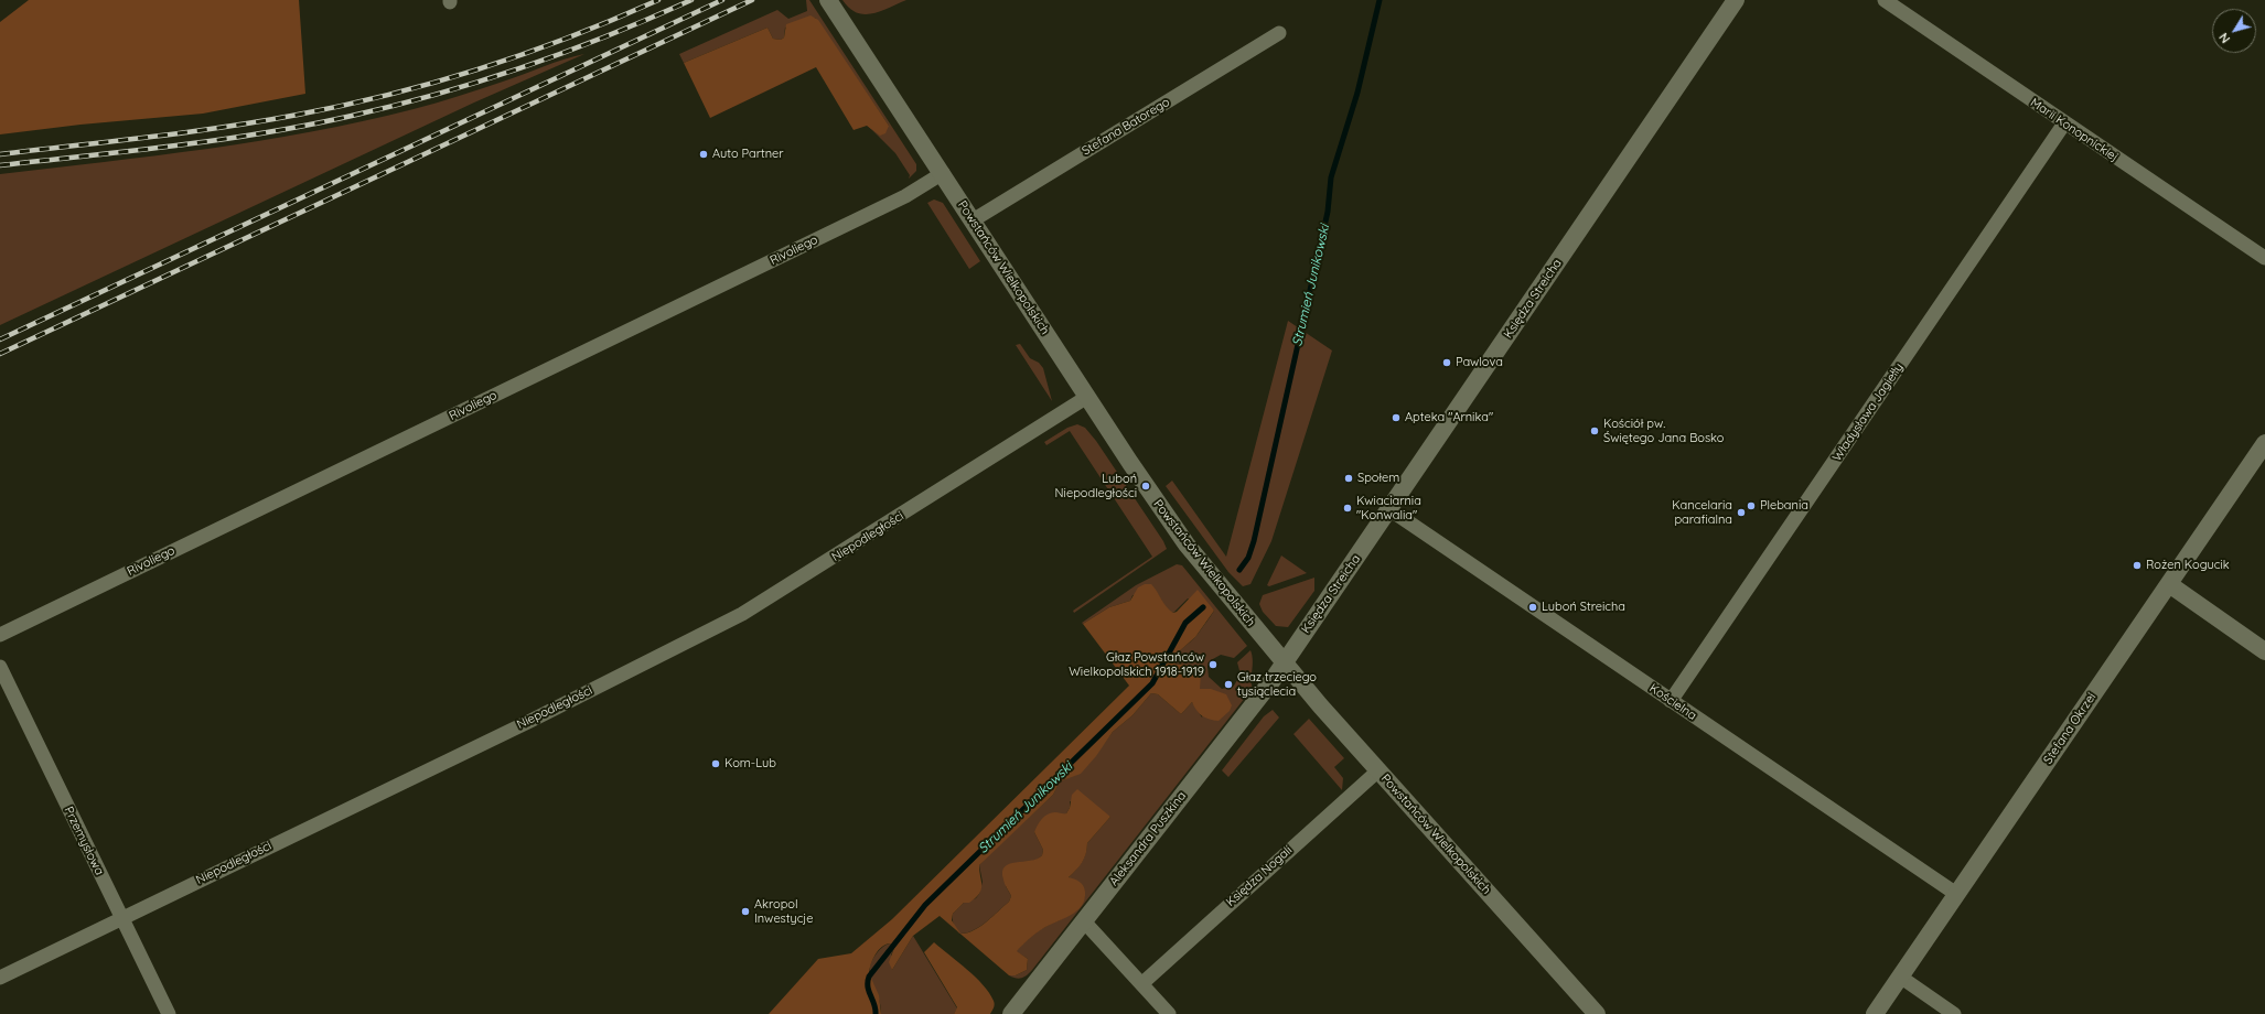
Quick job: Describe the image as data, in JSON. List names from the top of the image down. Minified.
{"streets":{"street":["Stefana Batorego","Marii Konopnickiej","Rivoliego","Powstańców Wielkopolskich","Księdza Streicha","Władysława Jagiełły","Niepodległości","Kościelna","Stefana Okrzei","Aleksandra Puszkina","Przemysłowa","Księdza Nogali"]},"crossings":[["Stefana Batorego","Powstańców Wielkopolskich"],["Marii Konopnickiej","Władysława Jagiełły"],["Rivoliego","Powstańców Wielkopolskich"],["Powstańców Wielkopolskich","Księdza Streicha"],["Powstańców Wielkopolskich","Niepodległości"],["Powstańców Wielkopolskich","Aleksandra Puszkina"],["Powstańców Wielkopolskich","Księdza Nogali"],["Księdza Streicha","Kościelna"],["Księdza Streicha","Aleksandra Puszkina"],["Władysława Jagiełły","Kościelna"],["Niepodległości","Przemysłowa"],["Kościelna","Stefana Okrzei"]],"water":["Strumień Junikowski"],"places":["Auto Partner","Pawlova","Apteka \"Arnika\"","Kościół pw. Świętego Jana Bosko","Społem","Luboń Niepodległości","Plebania","Kwiaciarnia \"Konwalia\"","Kancelaria parafialna","Rożen Kogucik","Luboń Streicha","Głaz Powstańców Wielkopolskich 1918-1919","Głaz trzeciego tysiąclecia","Kom-Lub","Akropol Inwestycje"],"north":"bottom left"}
